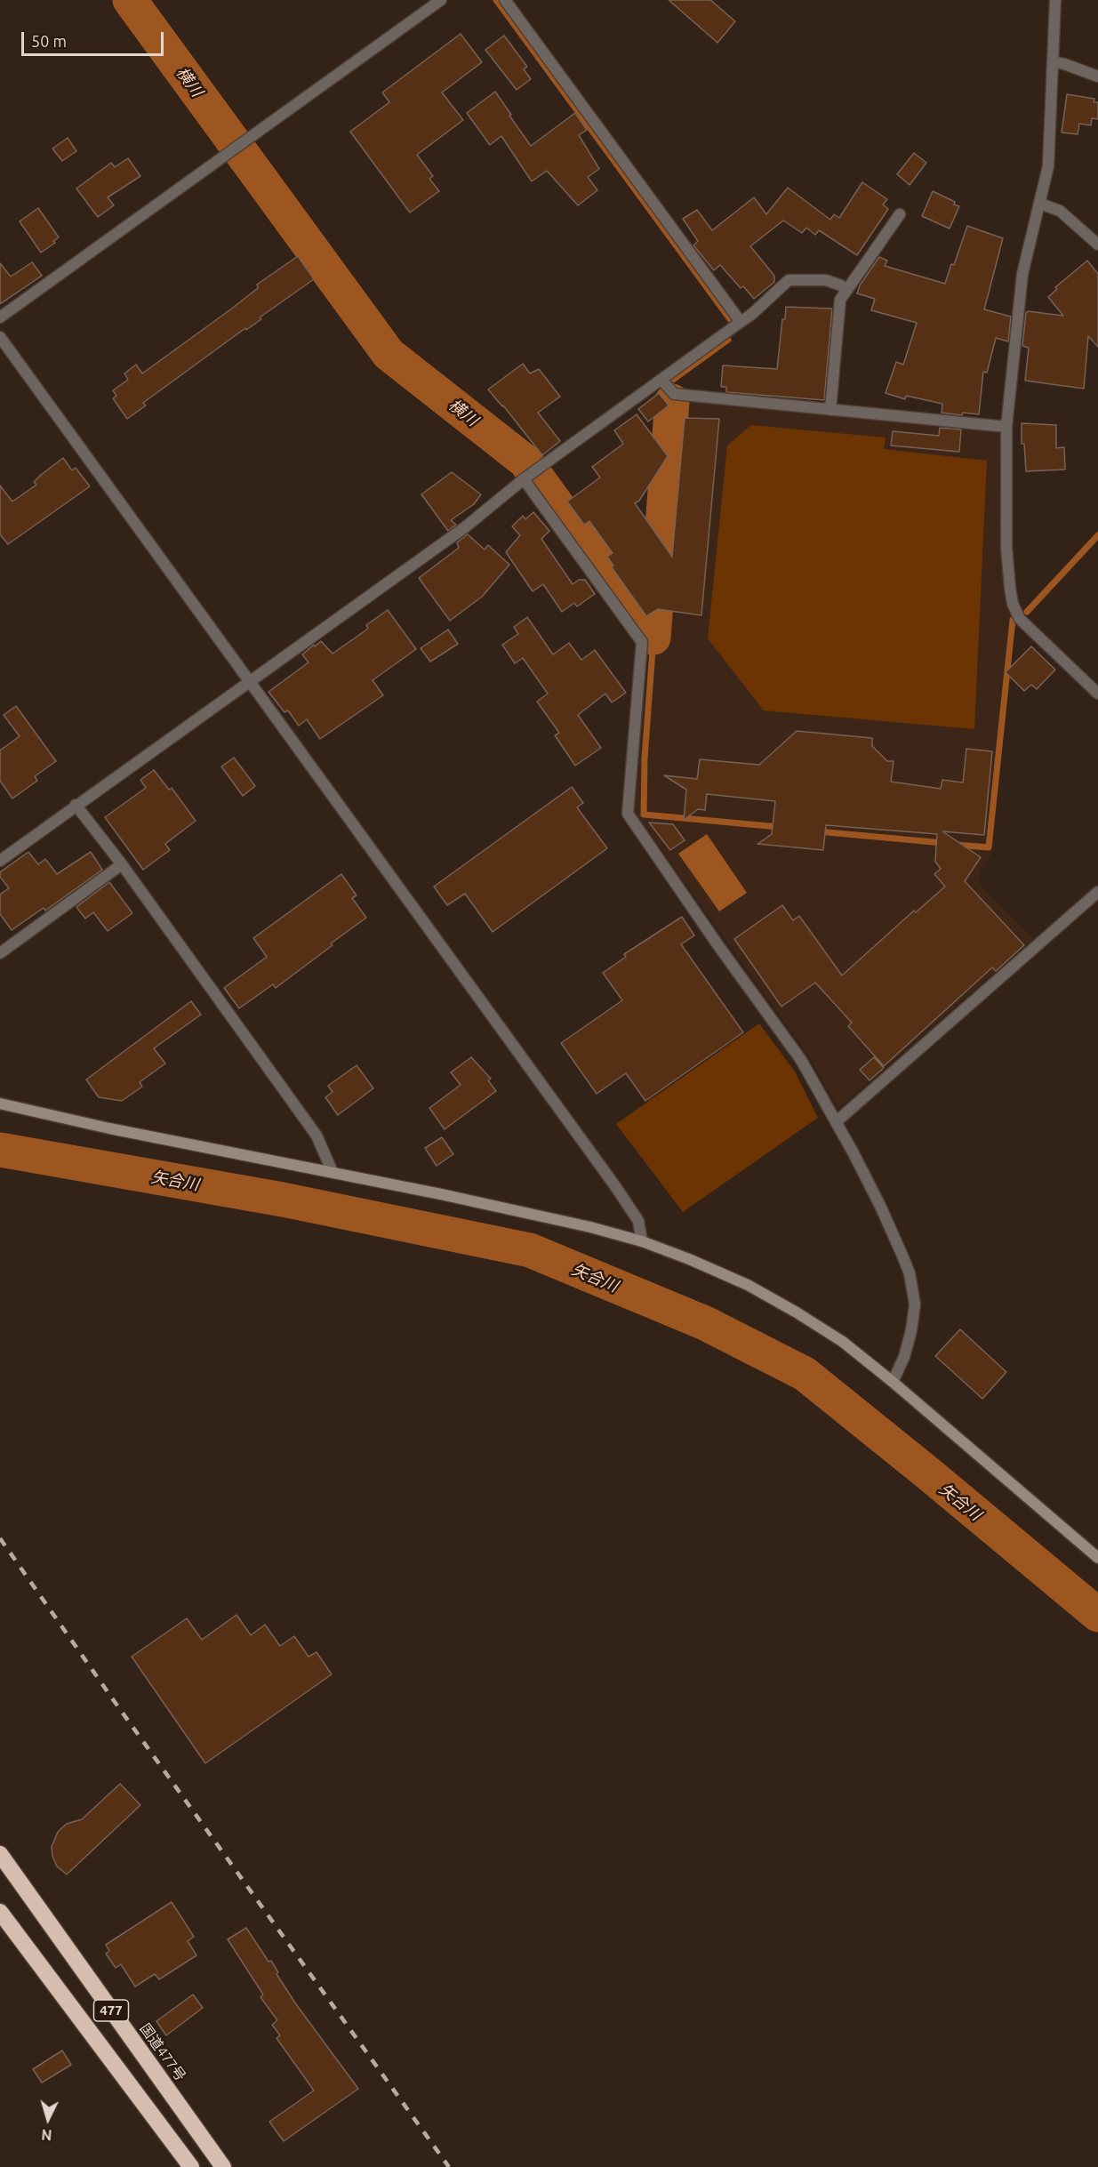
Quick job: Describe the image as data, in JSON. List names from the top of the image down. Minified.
{"streets":{"highway":["477","国道477号"]},"water":["横川","矢合川"],"scale_bar":"50 m","north":"bottom"}
